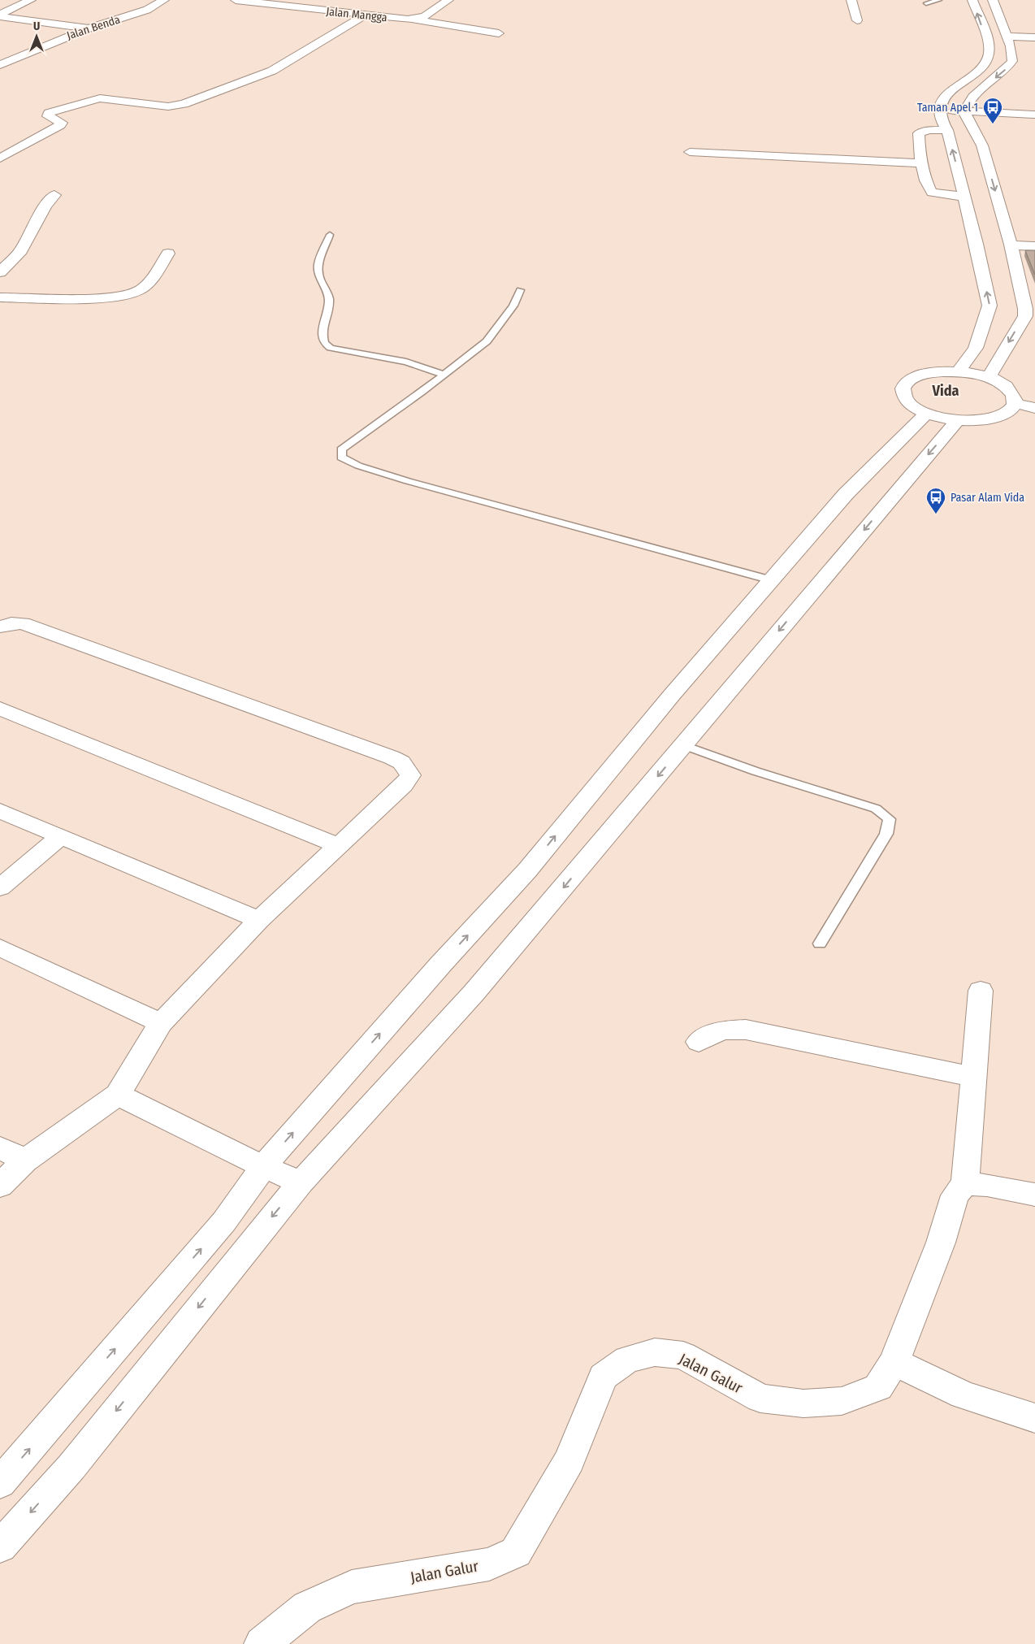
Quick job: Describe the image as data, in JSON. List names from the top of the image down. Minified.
{"streets":{"street":["Jalan Mangga","Jalan Benda","Jalan Galur"]},"districts":["Vida"],"places":{"bus stop":["Taman Apel 1","Pasar Alam Vida"]},"north":"top"}
